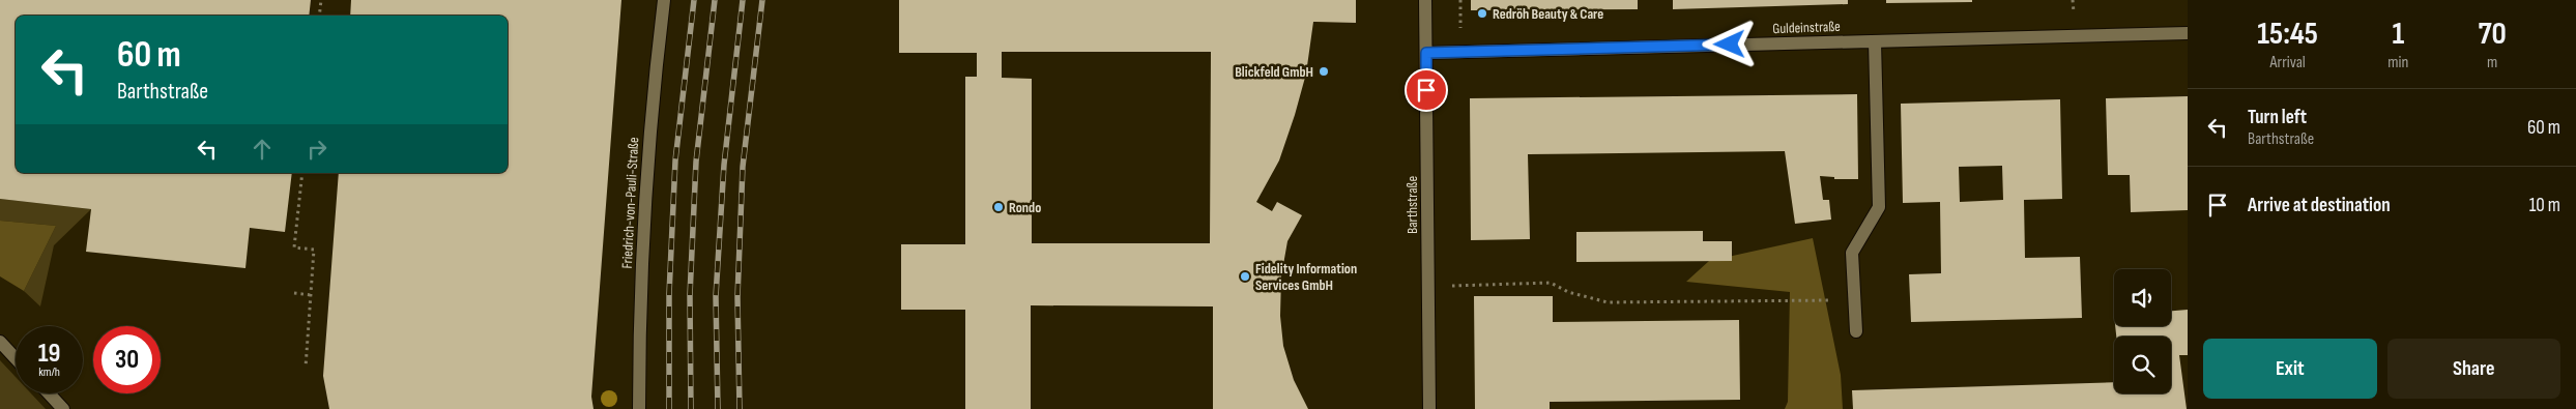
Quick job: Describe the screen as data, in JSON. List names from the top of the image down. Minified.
{"streets":{"street":["Guldeinstraße","Friedrich-von-Pauli-Straße","Barthstraße"]},"crossings":[["Guldeinstraße","Barthstraße"]],"places":["Redröh Beauty & Care","Blickfeld GmbH","Rondo","Fidelity Information Services GmbH"],"page":{"eta":["15:45","Arrival","1","min","70","m"],"turn":["60 m","Barthstraße"],"list":[{"name":"Turn left","note":"Barthstraße","value":"60 m"},{"name":"Arrive at destination","value":"10 m"}],"speed":"19 km/h","limit":"30","buttons":["Exit","Share"]}}
